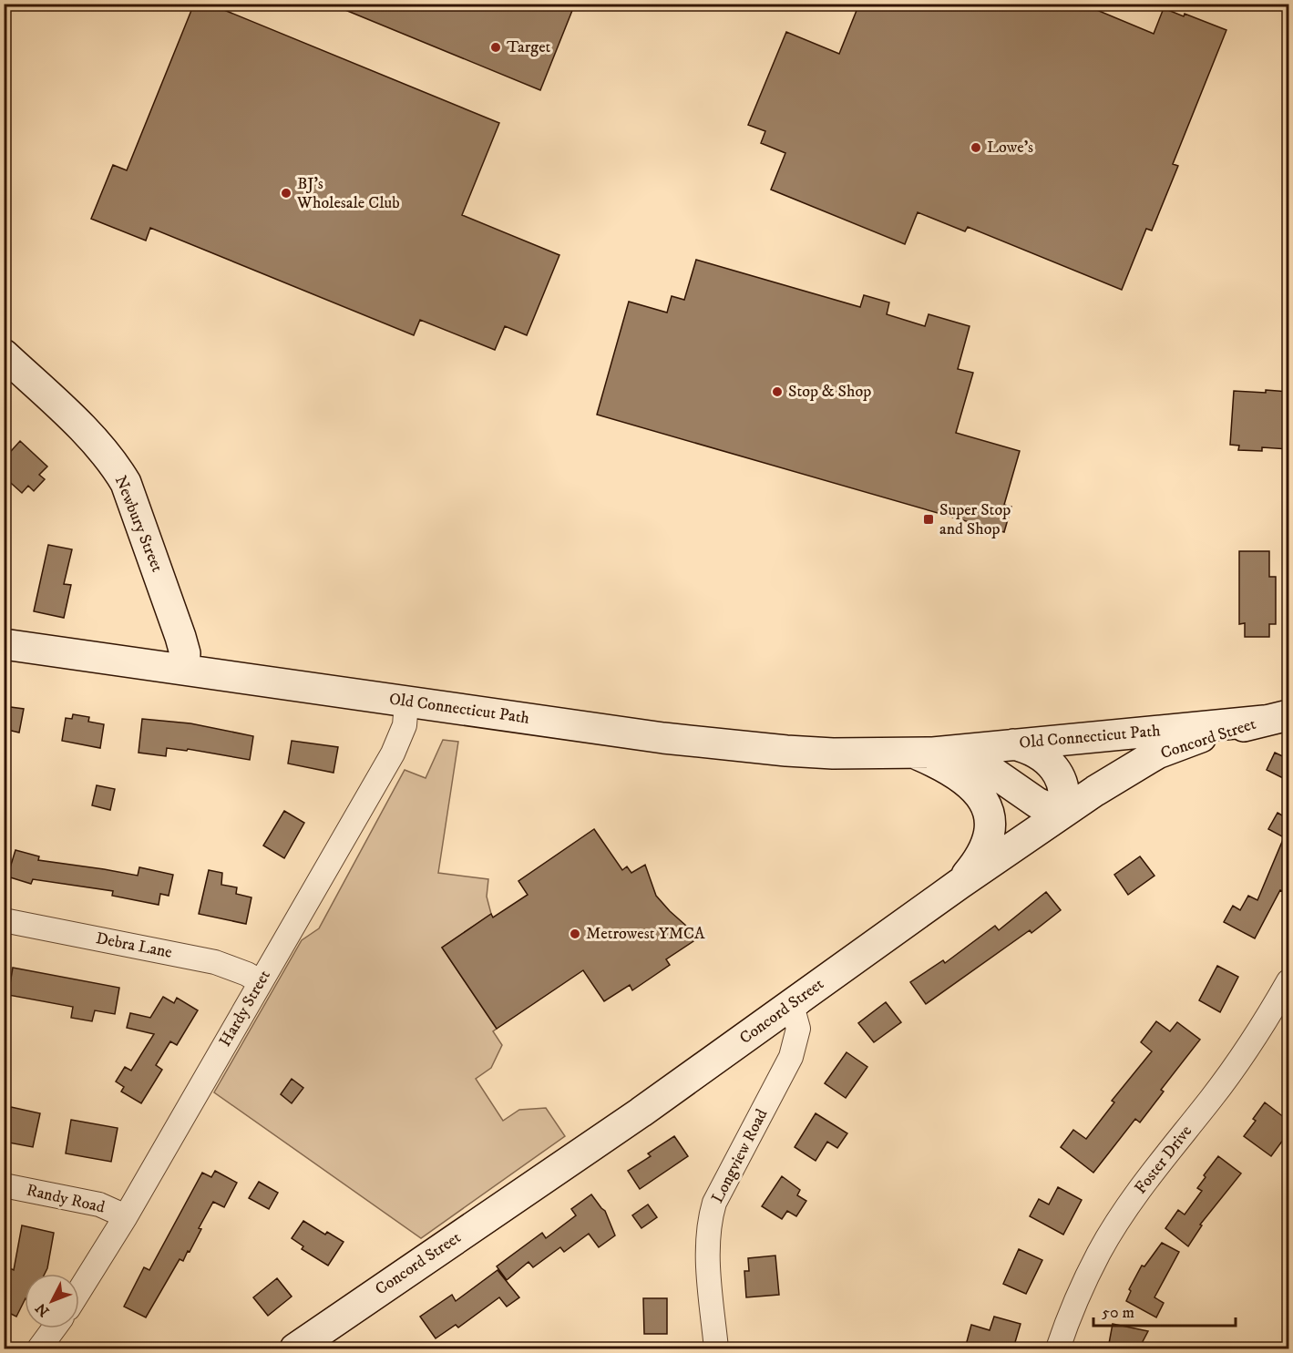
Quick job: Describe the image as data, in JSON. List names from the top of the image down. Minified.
{"streets":{"main road":["Newbury Street","Old Connecticut Path","Concord Street"],"street":["Debra Lane","Hardy Street","Longview Road","Foster Drive","Randy Road"]},"crossings":[["Newbury Street","Old Connecticut Path"],["Old Connecticut Path","Concord Street"],["Old Connecticut Path","Hardy Street"],["Concord Street","Longview Road"],["Debra Lane","Hardy Street"],["Hardy Street","Randy Road"]],"places":{"other":["Target","Lowe's","BJ's Wholesale Club","Stop & Shop","Metrowest YMCA"],"transit":["Super Stop and Shop"]},"scale_bar":"50 m","north":"bottom left"}
